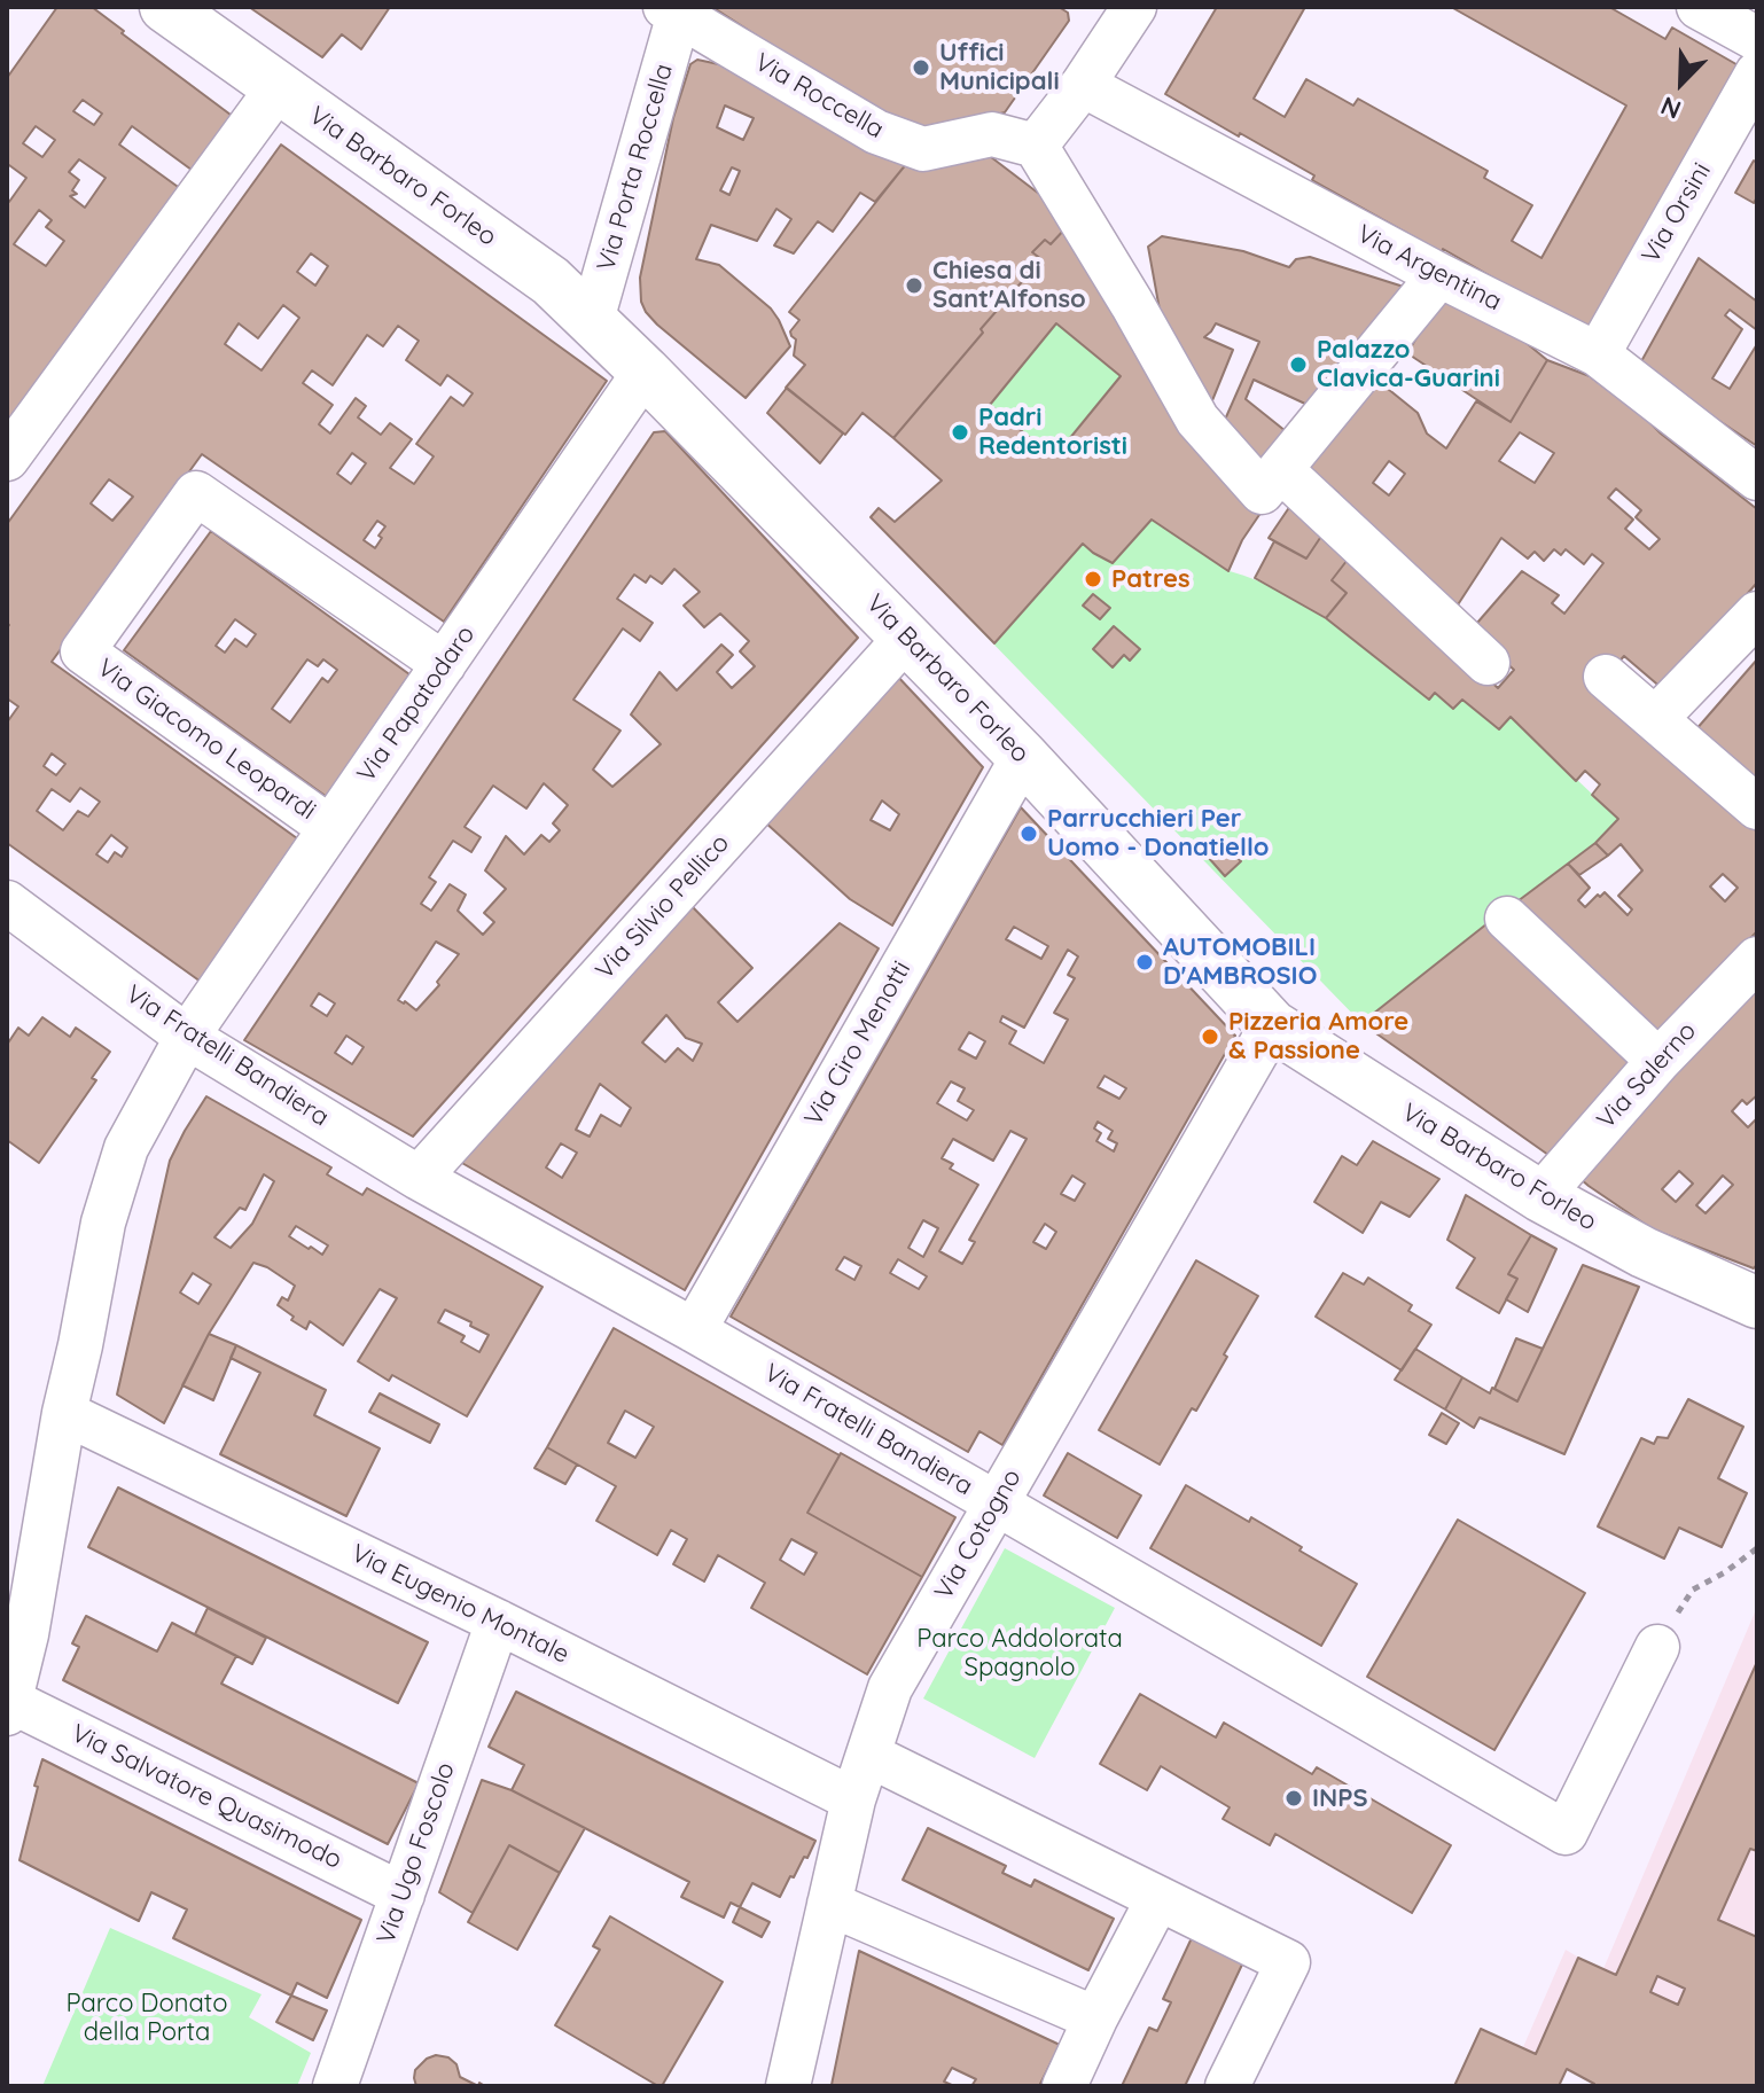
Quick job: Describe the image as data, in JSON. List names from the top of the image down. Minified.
{"streets":{"street":["Via Roccella","Via Porta Roccella","Via Barbaro Forleo","Via Orsini","Via Argentina","Via Papatodaro","Via Giacomo Leopardi","Via Silvio Pellico","Via Ciro Menotti","Via Fratelli Bandiera","Via Salerno","Via Cotogno","Via Eugenio Montale","Via Salvatore Quasimodo","Via Ugo Foscolo"]},"crossings":[["Via Roccella","Via Porta Roccella"],["Via Porta Roccella","Via Barbaro Forleo"],["Via Barbaro Forleo","Via Papatodaro"],["Via Barbaro Forleo","Via Silvio Pellico"],["Via Barbaro Forleo","Via Ciro Menotti"],["Via Barbaro Forleo","Via Salerno"],["Via Barbaro Forleo","Via Cotogno"],["Via Orsini","Via Argentina"],["Via Papatodaro","Via Giacomo Leopardi"],["Via Papatodaro","Via Fratelli Bandiera"],["Via Papatodaro","Via Eugenio Montale"],["Via Papatodaro","Via Salvatore Quasimodo"],["Via Silvio Pellico","Via Fratelli Bandiera"],["Via Ciro Menotti","Via Fratelli Bandiera"],["Via Fratelli Bandiera","Via Cotogno"],["Via Cotogno","Via Eugenio Montale"],["Via Eugenio Montale","Via Ugo Foscolo"],["Via Salvatore Quasimodo","Via Ugo Foscolo"]],"parks":["Parco Addolorata Spagnolo","Parco Donato della Porta"],"places":["Uffici Municipali","Chiesa di Sant'Alfonso","Palazzo Clavica-Guarini","Padri Redentoristi","Patres","Parrucchieri Per Uomo - Donatiello","AUTOMOBILI D'AMBROSIO","Pizzeria Amore & Passione","INPS"],"north":"bottom left"}
